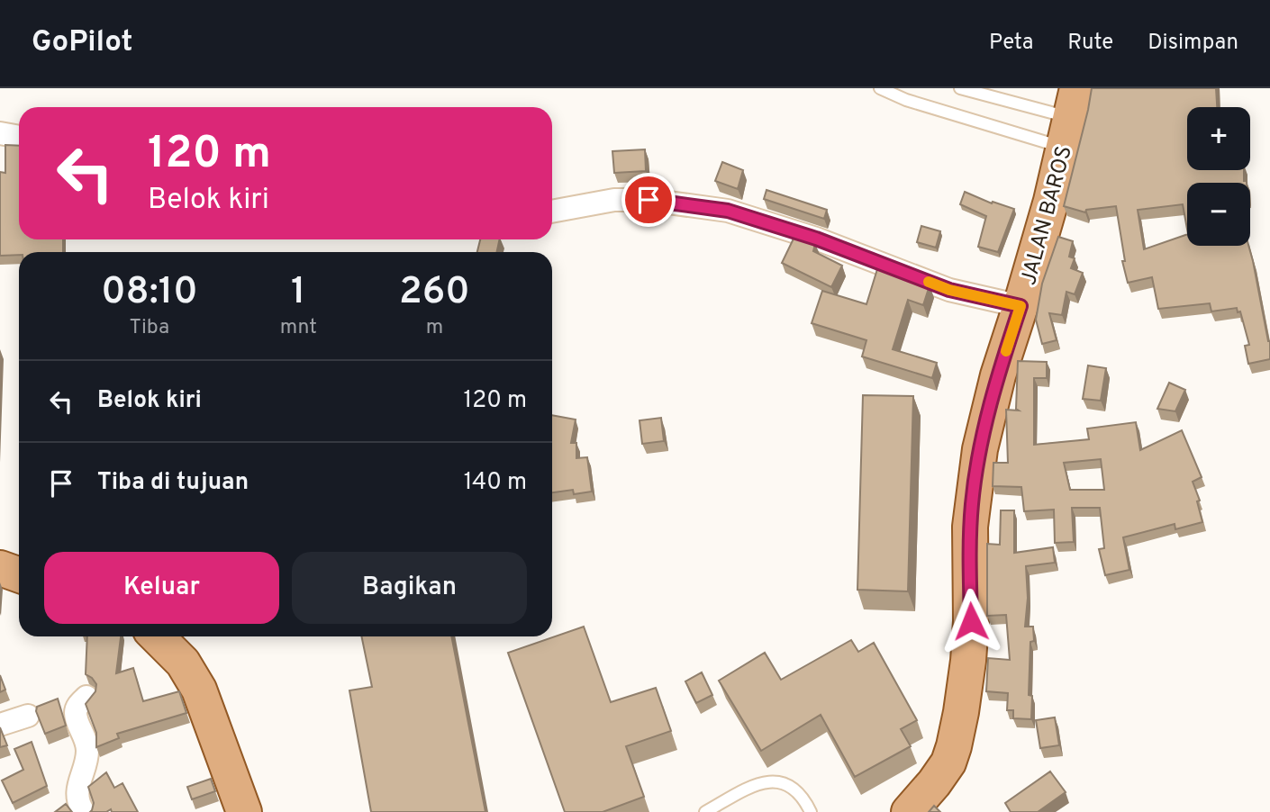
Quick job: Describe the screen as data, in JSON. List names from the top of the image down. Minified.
{"streets":{"main road":["JALAN BAROS"]},"page":{"header":"GoPilot","nav":["Peta","Rute","Disimpan"],"map_buttons":["+","−"],"turn":["120 m","Belok kiri"],"eta":["08:10","Tiba","1","mnt","260","m"],"list":[{"name":"Belok kiri","value":"120 m"},{"name":"Tiba di tujuan","value":"140 m"}],"buttons":["Keluar","Bagikan"]}}
